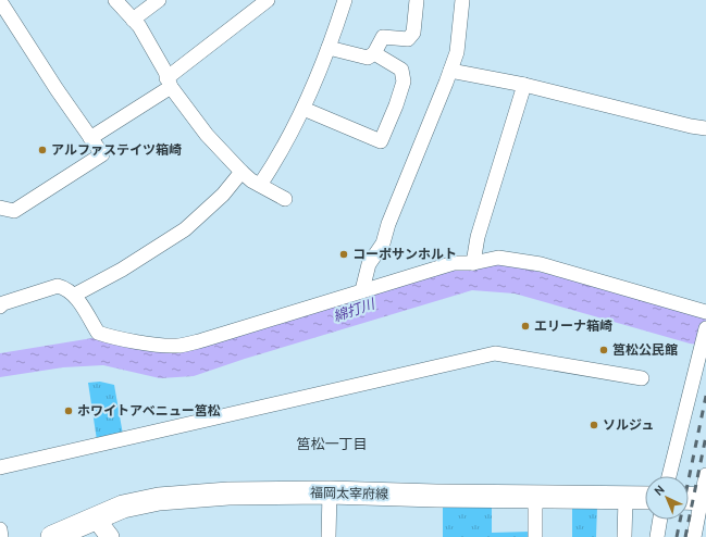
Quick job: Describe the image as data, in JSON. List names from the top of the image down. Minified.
{"streets":{"main road":["福岡太宰府線"]},"districts":["筥松一丁目"],"water":["綿打川"],"places":["アルファステイツ箱崎","コーポサンホルト","エリーナ箱崎","筥松公民館","ホワイトアベニュー筥松","ソルジュ"],"north":"top left"}
